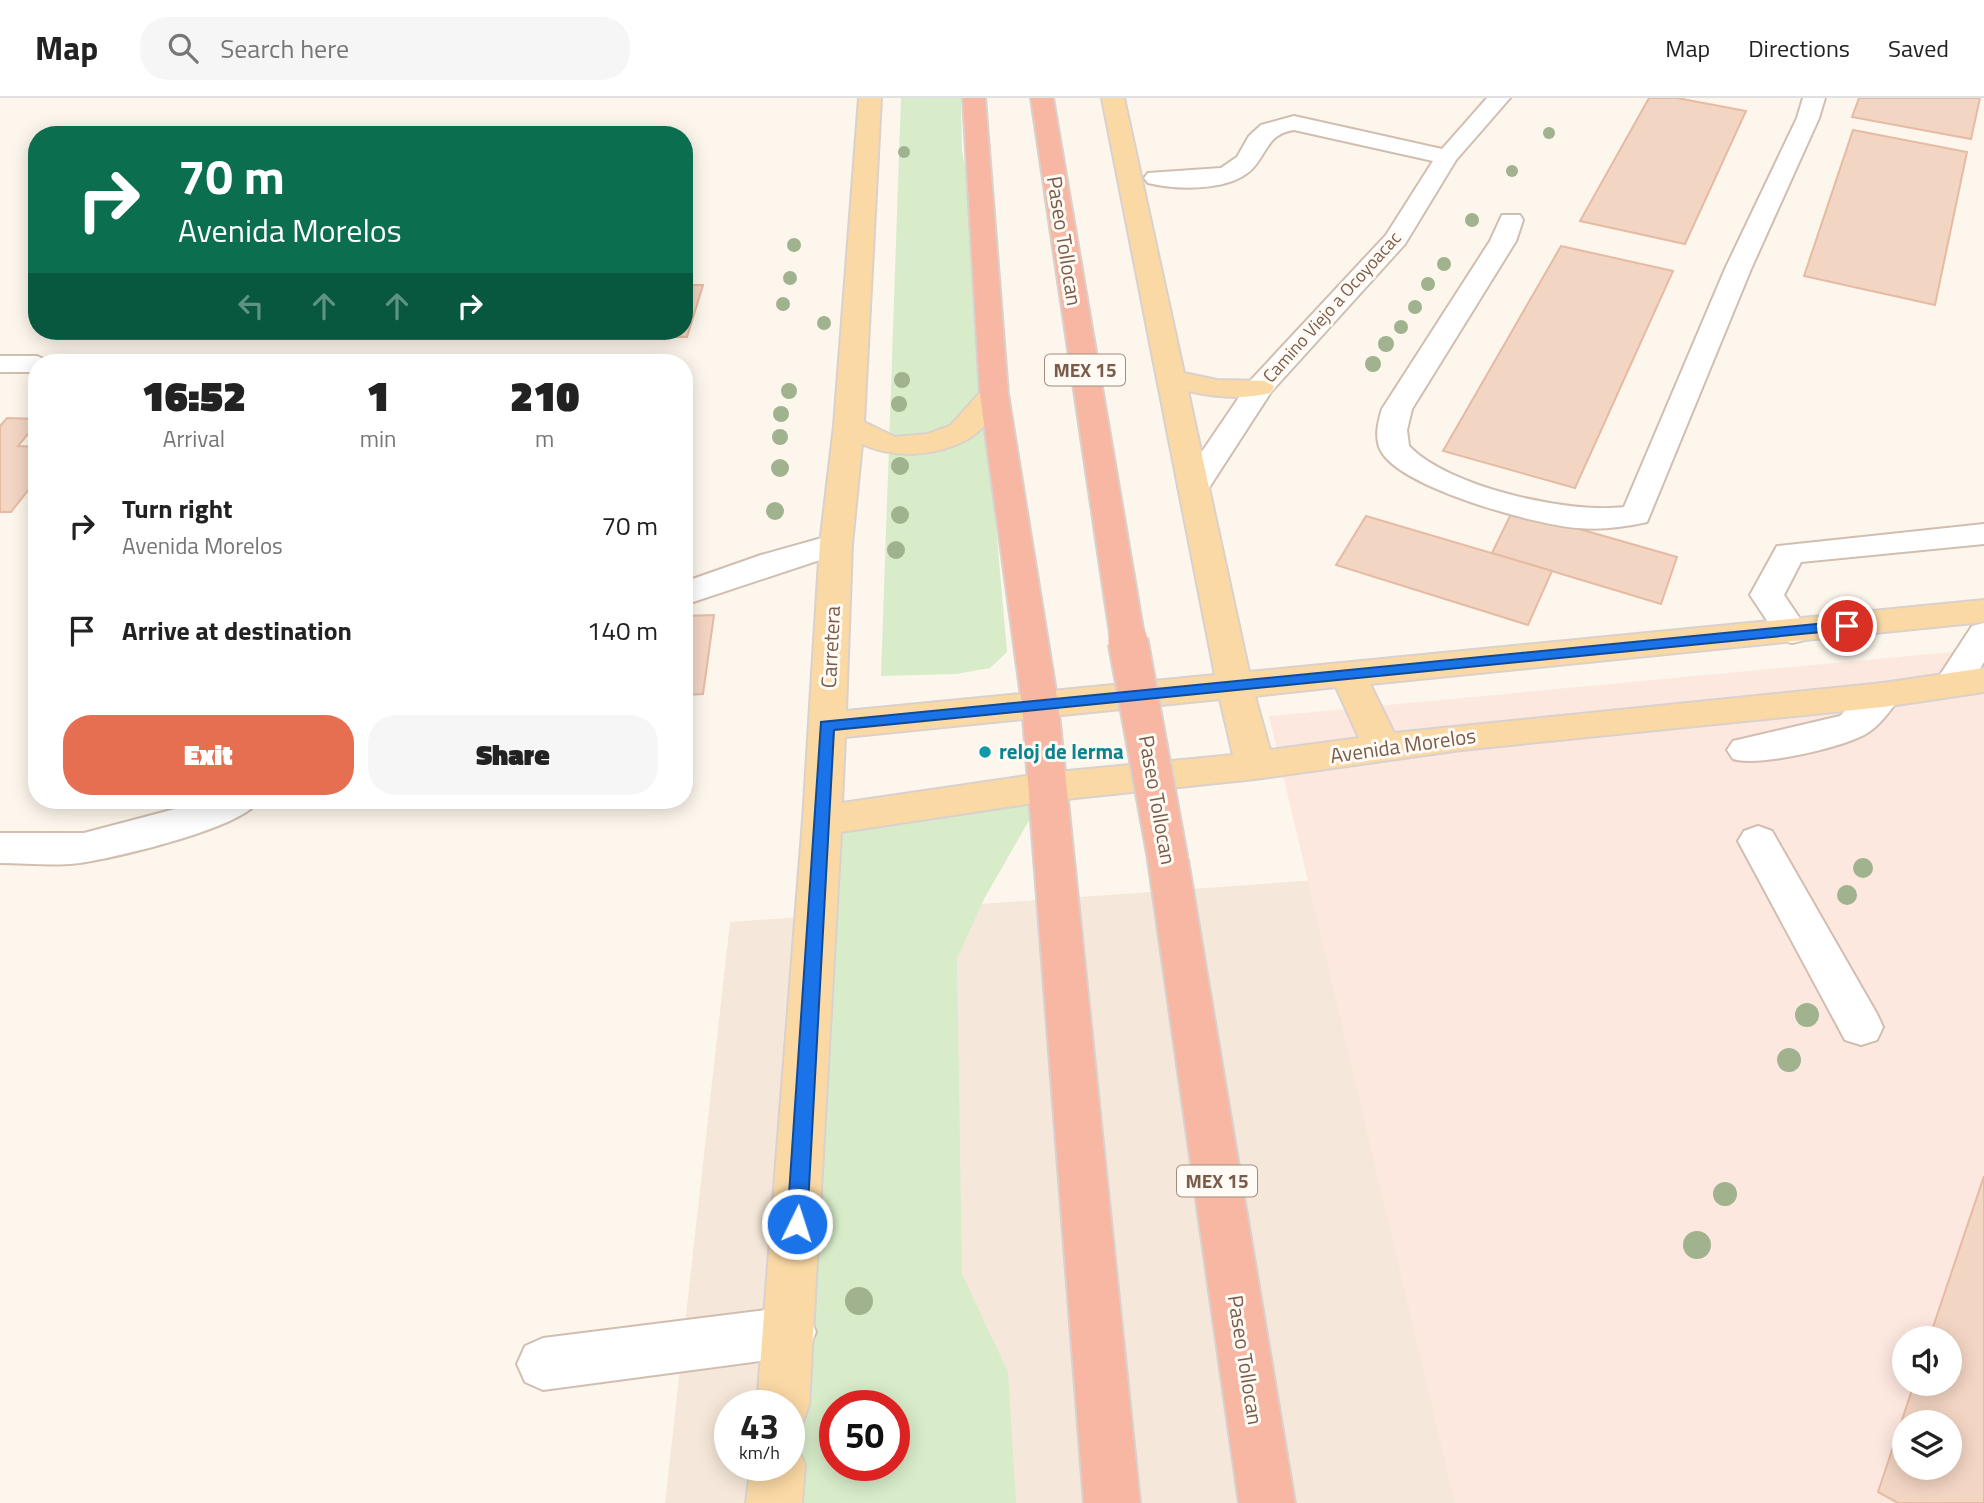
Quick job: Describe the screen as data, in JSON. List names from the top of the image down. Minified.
{"streets":{"highway":["Paseo Tollocan","MEX 15"],"main road":["Carretera","Avenida Morelos"],"street":["Camino Viejo a Ocoyoacac"]},"crossings":[["Carretera","Avenida Morelos"]],"places":["reloj de lerma"],"page":{"header":"Map","search":"Search here","nav":["Map","Directions","Saved"],"turn":["70 m","Avenida Morelos"],"eta":["16:52","Arrival","1","min","210","m"],"list":[{"name":"Turn right","note":"Avenida Morelos","value":"70 m"},{"name":"Arrive at destination","value":"140 m"}],"buttons":["Exit","Share"],"speed":"43 km/h","limit":"50"}}
